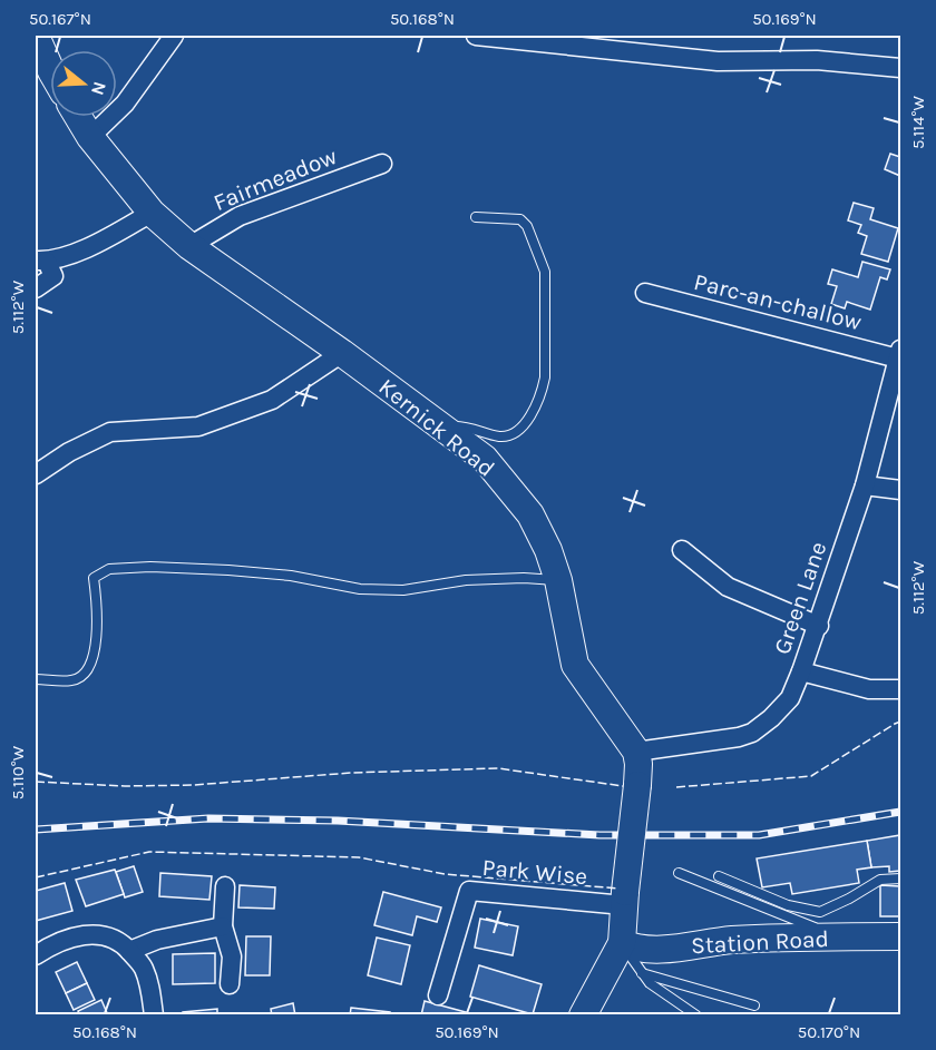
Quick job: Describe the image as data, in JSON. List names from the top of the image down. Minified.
{"streets":{"street":["Fairmeadow","Parc-an-challow","Kernick Road","Green Lane","Park Wise","Station Road"]},"crossings":[["Fairmeadow","Kernick Road"],["Parc-an-challow","Green Lane"],["Kernick Road","Green Lane"]],"north":"right","coordinates":["50.167°N","50.168°N","50.169°N","5.114°W","5.112°W","5.110°W","50.170°N"]}
